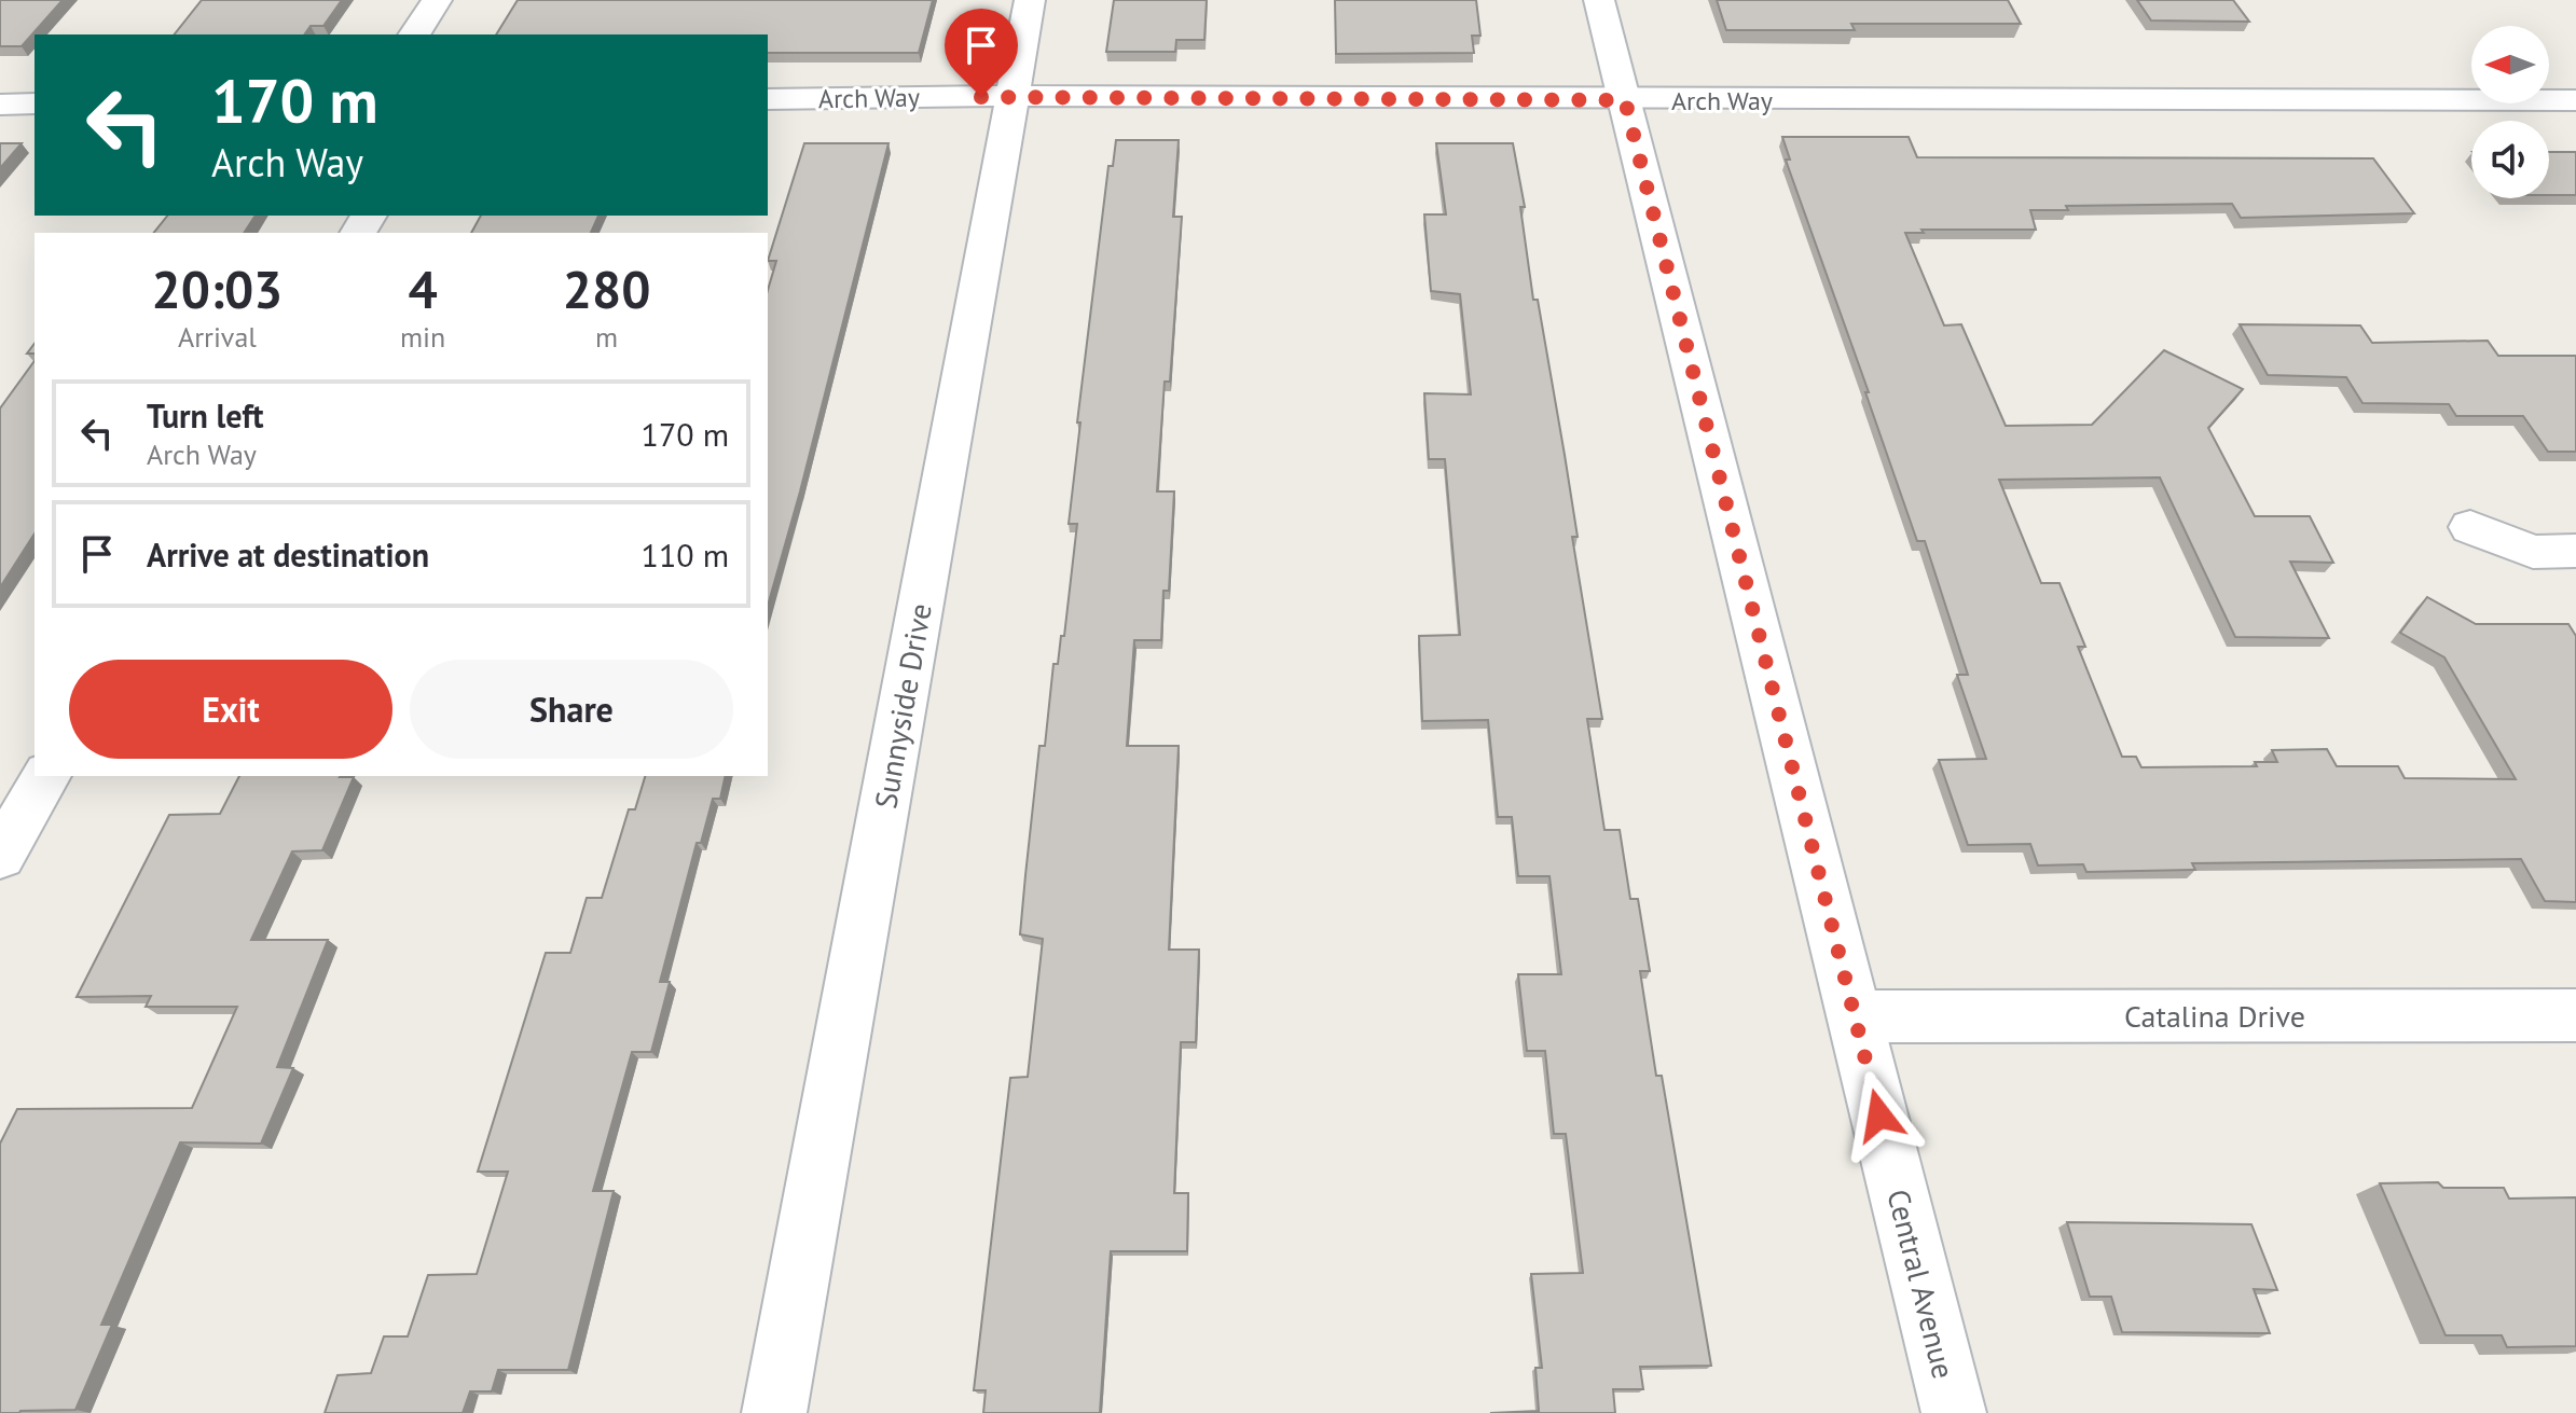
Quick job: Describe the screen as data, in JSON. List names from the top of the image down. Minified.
{"streets":{"street":["Arch Way","Sunnyside Drive","Catalina Drive","Central Avenue"]},"crossings":[["Arch Way","Sunnyside Drive"],["Arch Way","Central Avenue"],["Catalina Drive","Central Avenue"]],"north":"left","page":{"turn":["170 m","Arch Way"],"eta":["20:03","Arrival","4","min","280","m"],"list":[{"name":"Turn left","note":"Arch Way","value":"170 m"},{"name":"Arrive at destination","value":"110 m"}],"buttons":["Exit","Share"]}}
